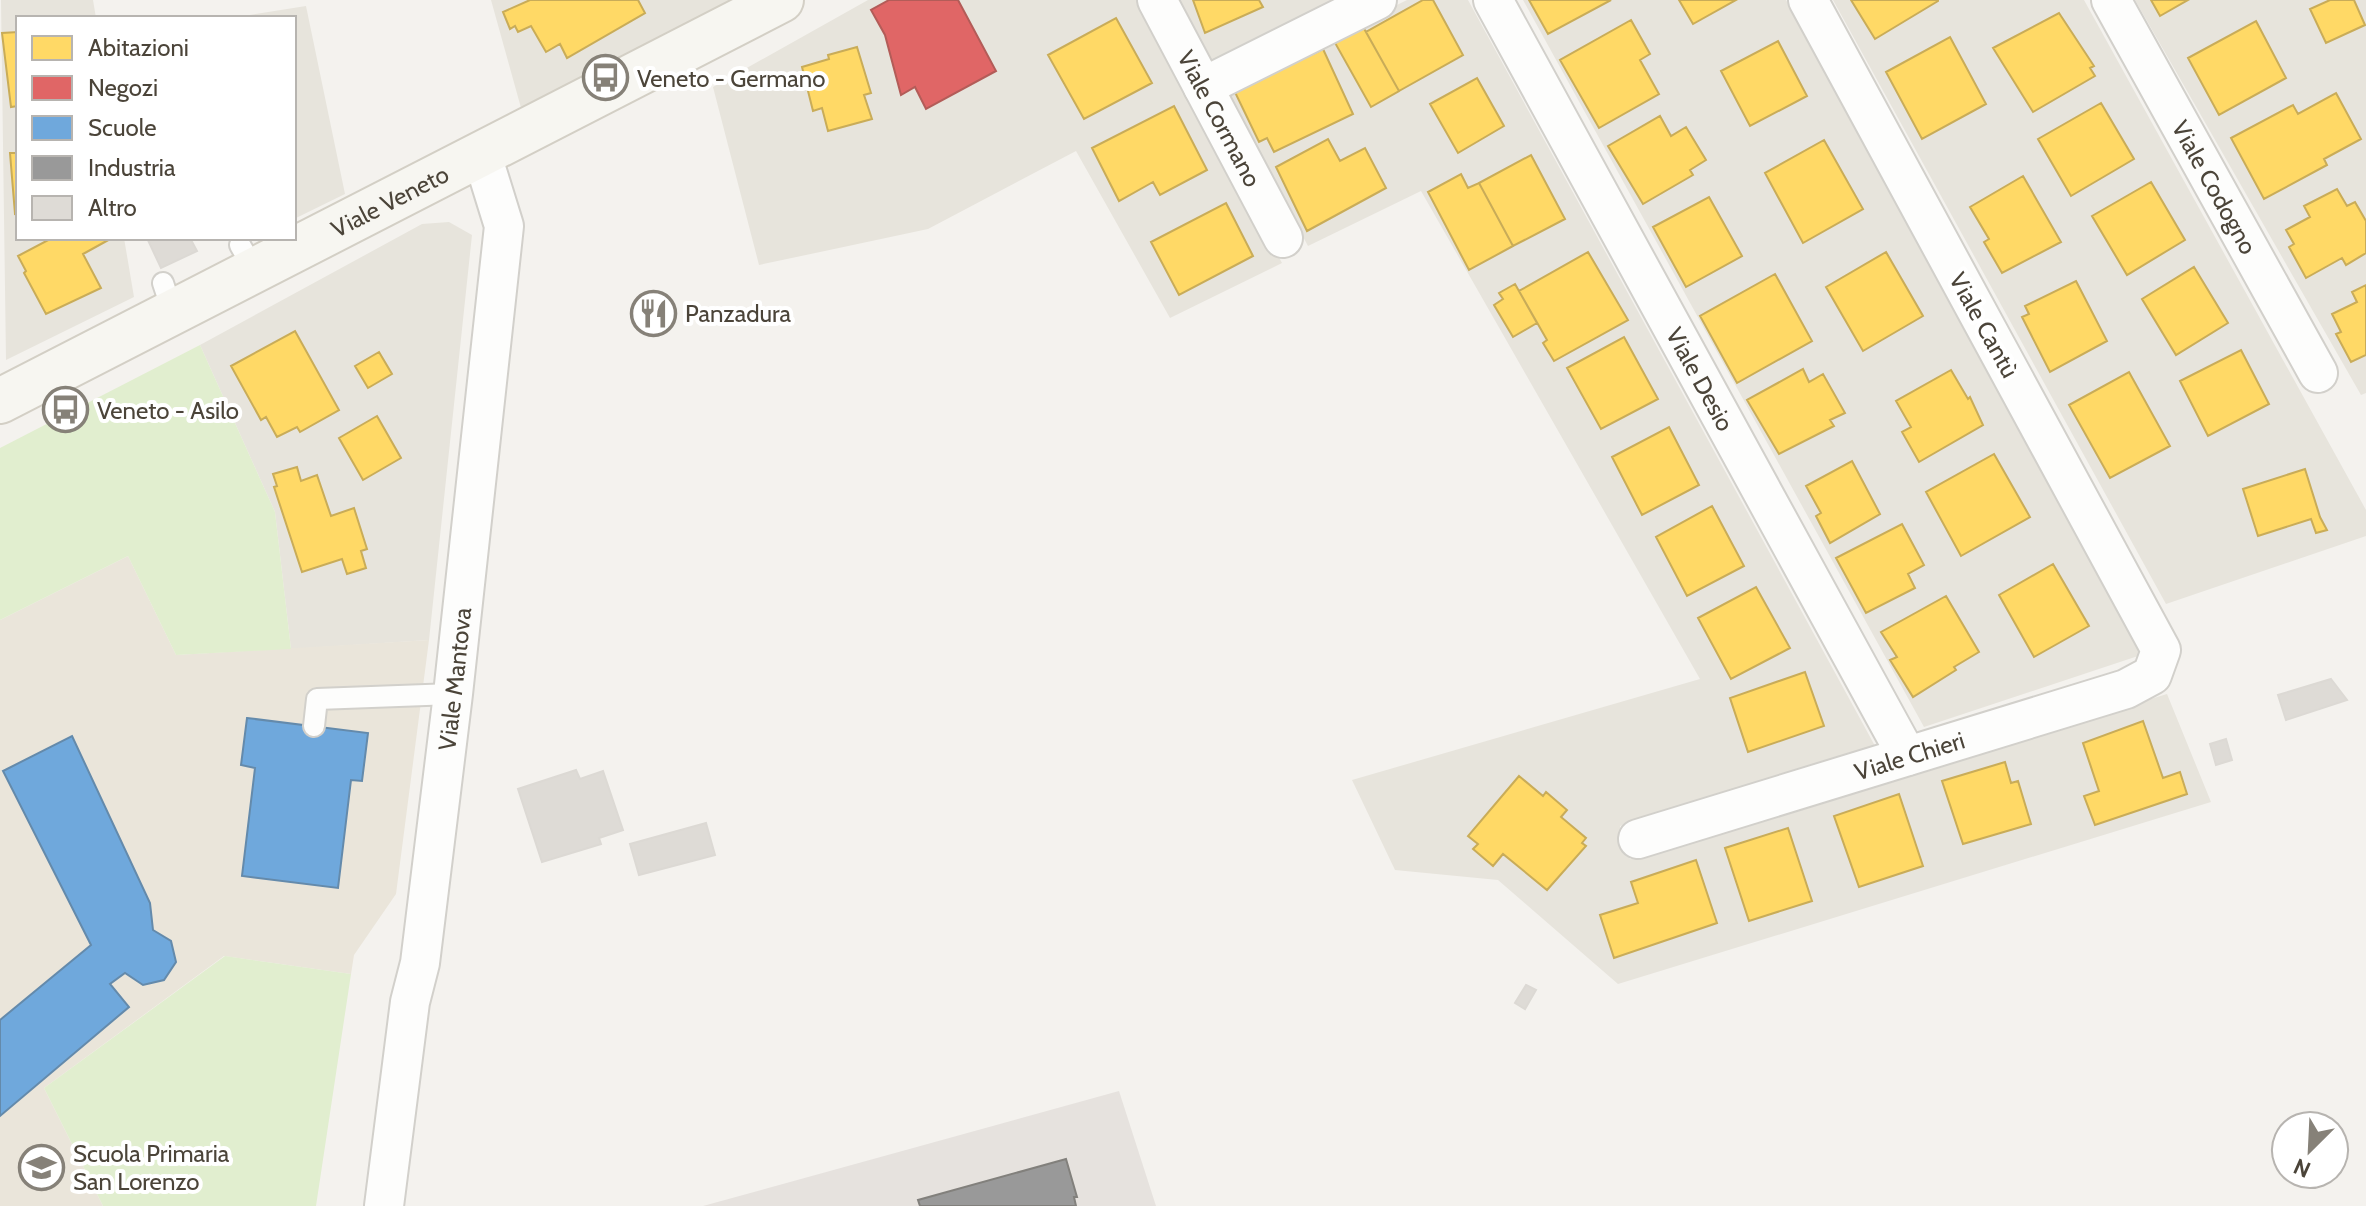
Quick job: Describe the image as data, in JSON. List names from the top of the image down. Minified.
{"streets":{"main road":["Viale Veneto"],"street":["Viale Cormano","Viale Codogno","Viale Cantù","Viale Desio","Viale Mantova","Viale Chieri"]},"crossings":[["Viale Veneto","Viale Mantova"],["Viale Cantù","Viale Chieri"],["Viale Desio","Viale Chieri"]],"places":{"bus stop":["Veneto - Germano","Veneto - Asilo"],"restaurant":["Panzadura"],"school or university":["Scuola Primaria San Lorenzo"]},"legend":["Abitazioni","Negozi","Scuole","Industria","Altro"],"north":"bottom left"}
